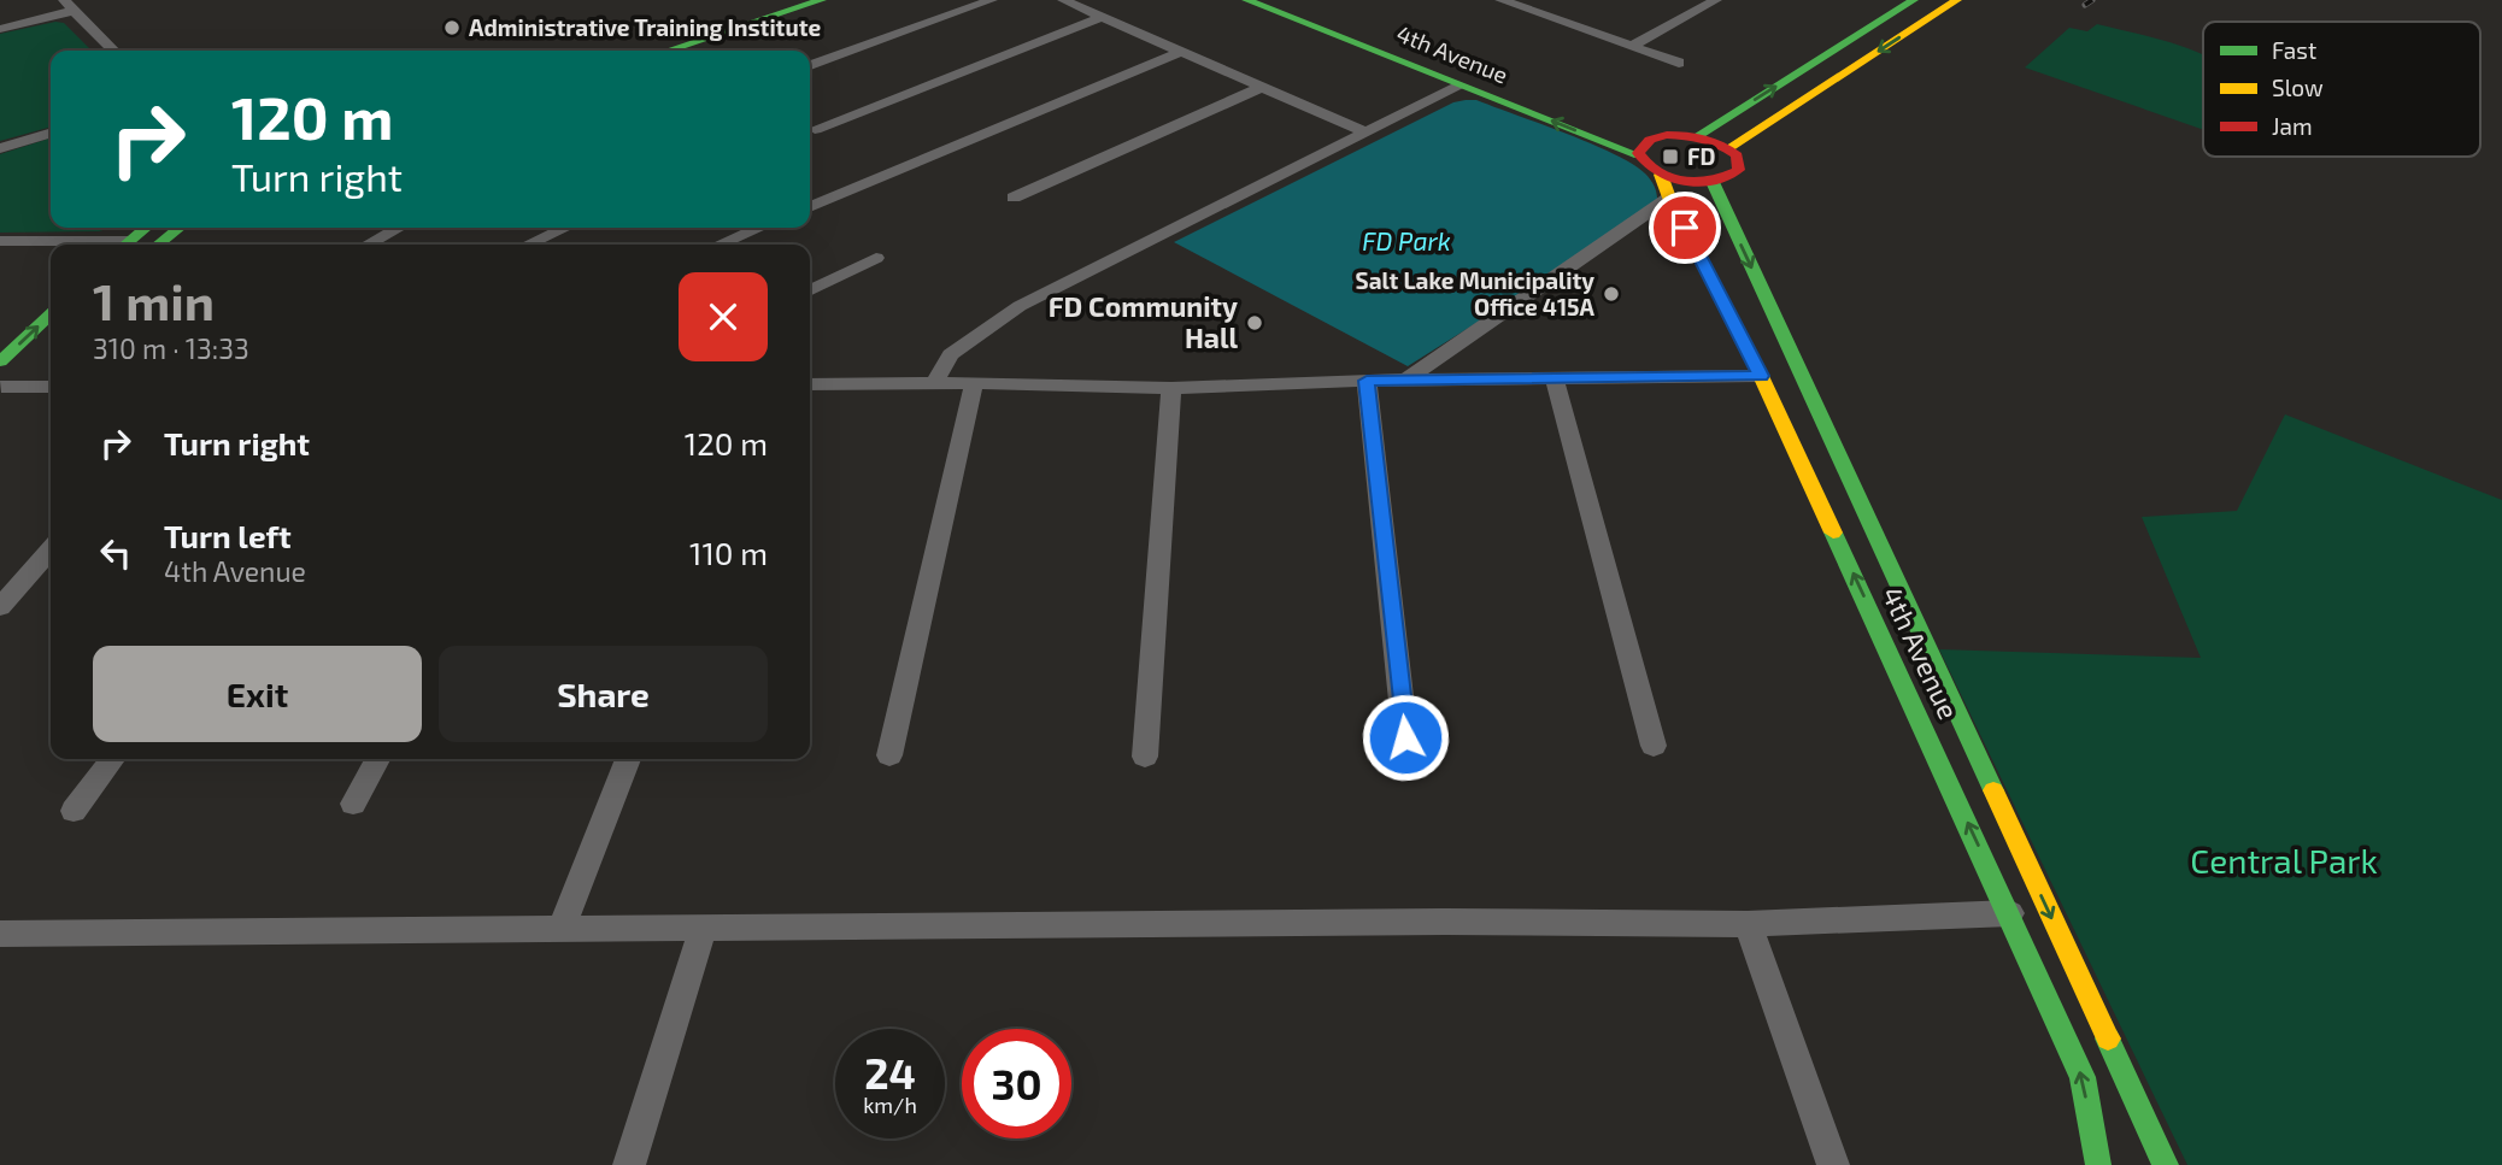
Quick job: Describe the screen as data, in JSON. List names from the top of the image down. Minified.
{"streets":{"main road":["4th Avenue"]},"water":["FD Park"],"parks":["Central Park"],"places":{"other":["Administrative Training Institute","Salt Lake Municipality Office 415A","FD Community Hall"],"transit":["FD"]},"legend":["Fast","Slow","Jam"],"page":{"turn":["120 m","Turn right"],"heading":["1 min","310 m · 13:33"],"list":[{"name":"Turn right","value":"120 m"},{"name":"Turn left","note":"4th Avenue","value":"110 m"}],"buttons":["Exit","Share"],"speed":"24 km/h","limit":"30"}}
